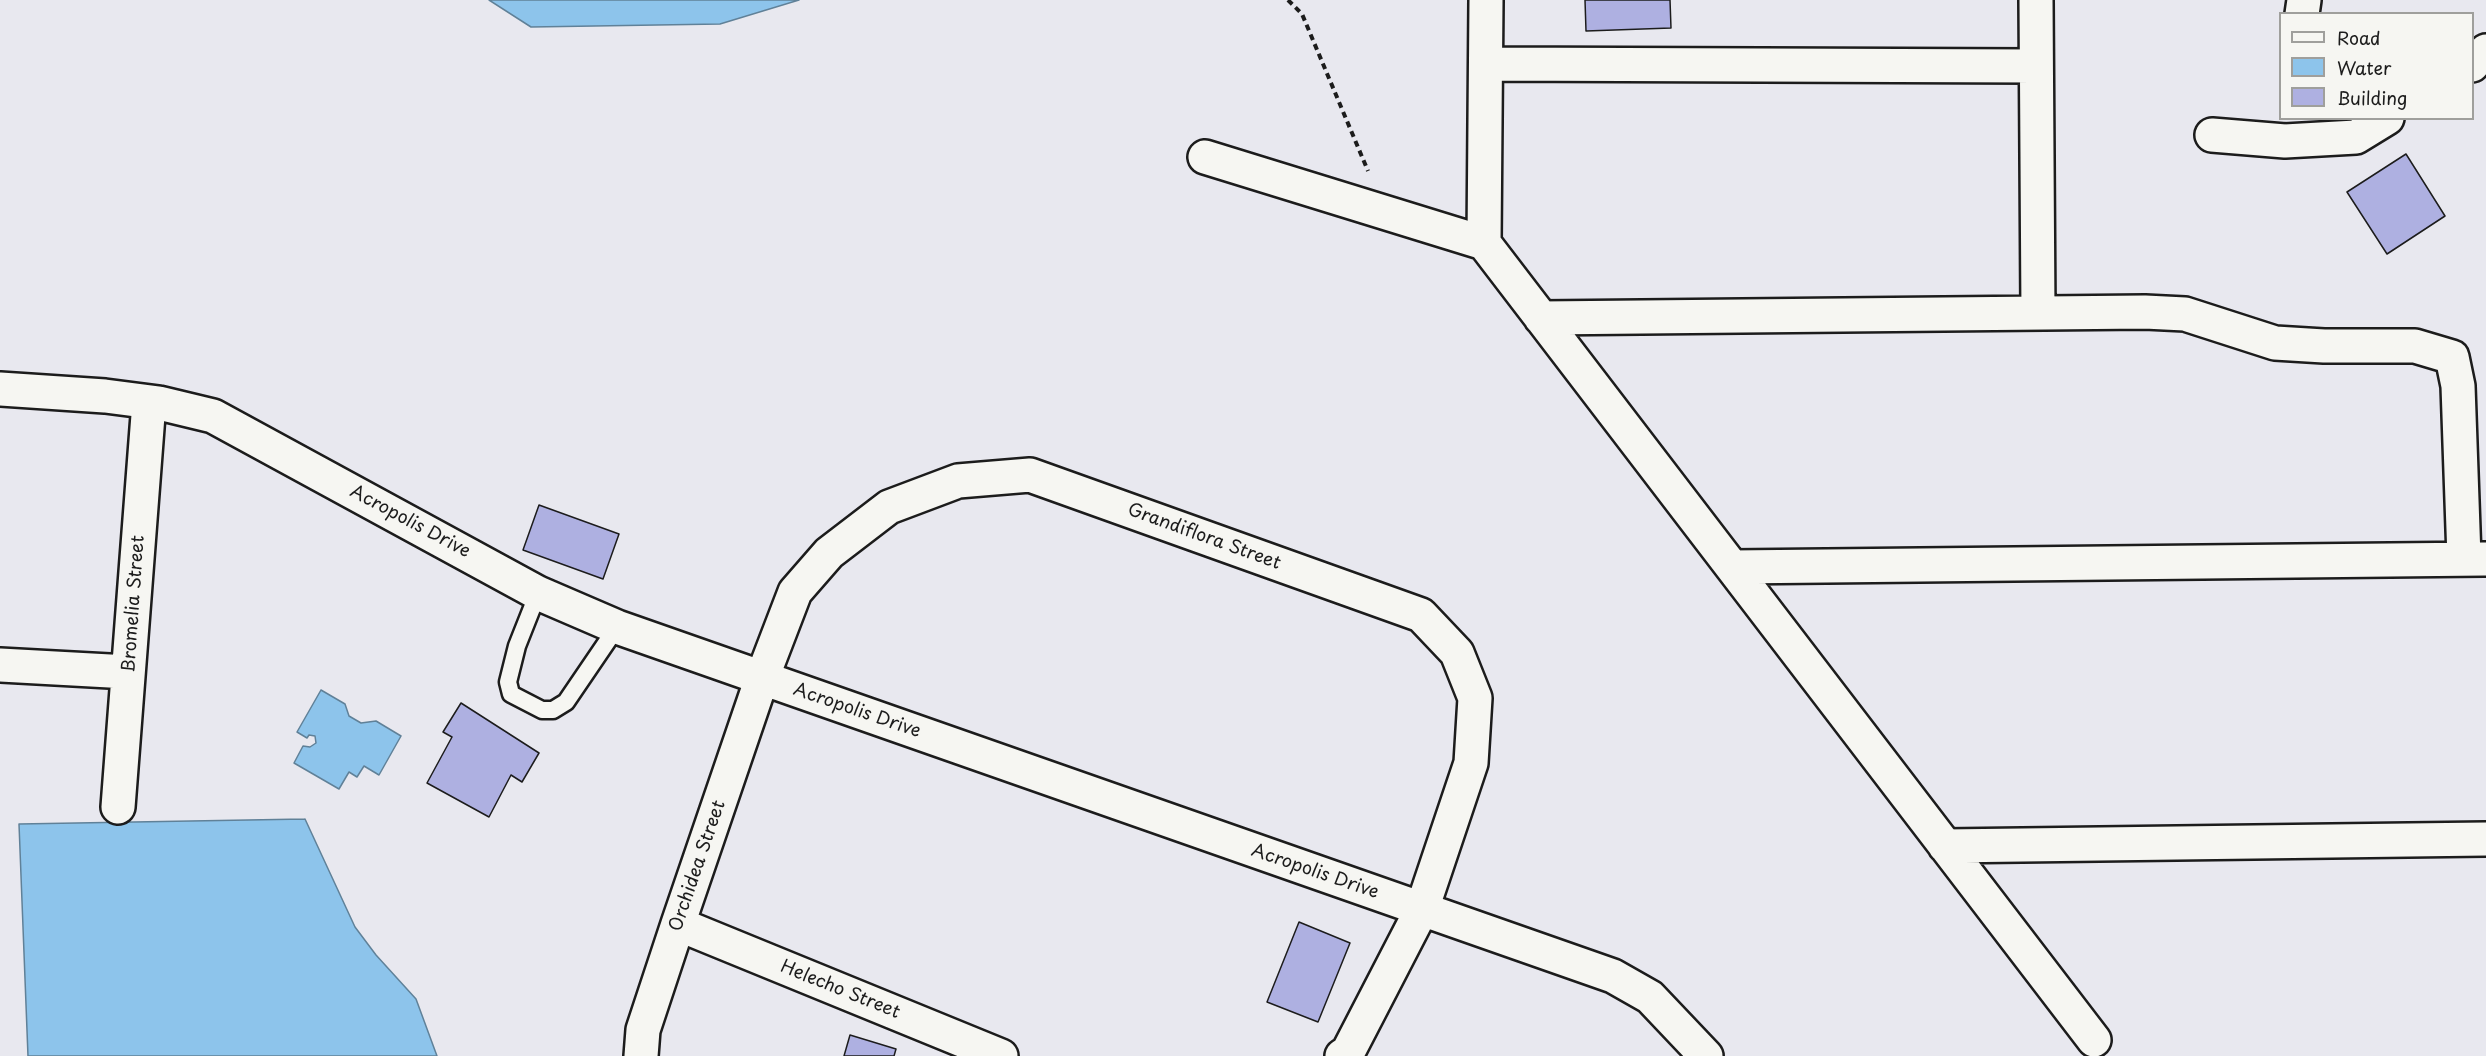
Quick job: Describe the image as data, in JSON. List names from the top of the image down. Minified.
{"streets":{"street":["Acropolis Drive","Grandiflora Street","Bromelia Street","Orchidea Street","Helecho Street"]},"crossings":[["Acropolis Drive","Grandiflora Street"],["Acropolis Drive","Bromelia Street"],["Acropolis Drive","Orchidea Street"],["Grandiflora Street","Orchidea Street"],["Orchidea Street","Helecho Street"]],"legend":["Road","Water","Building"]}
